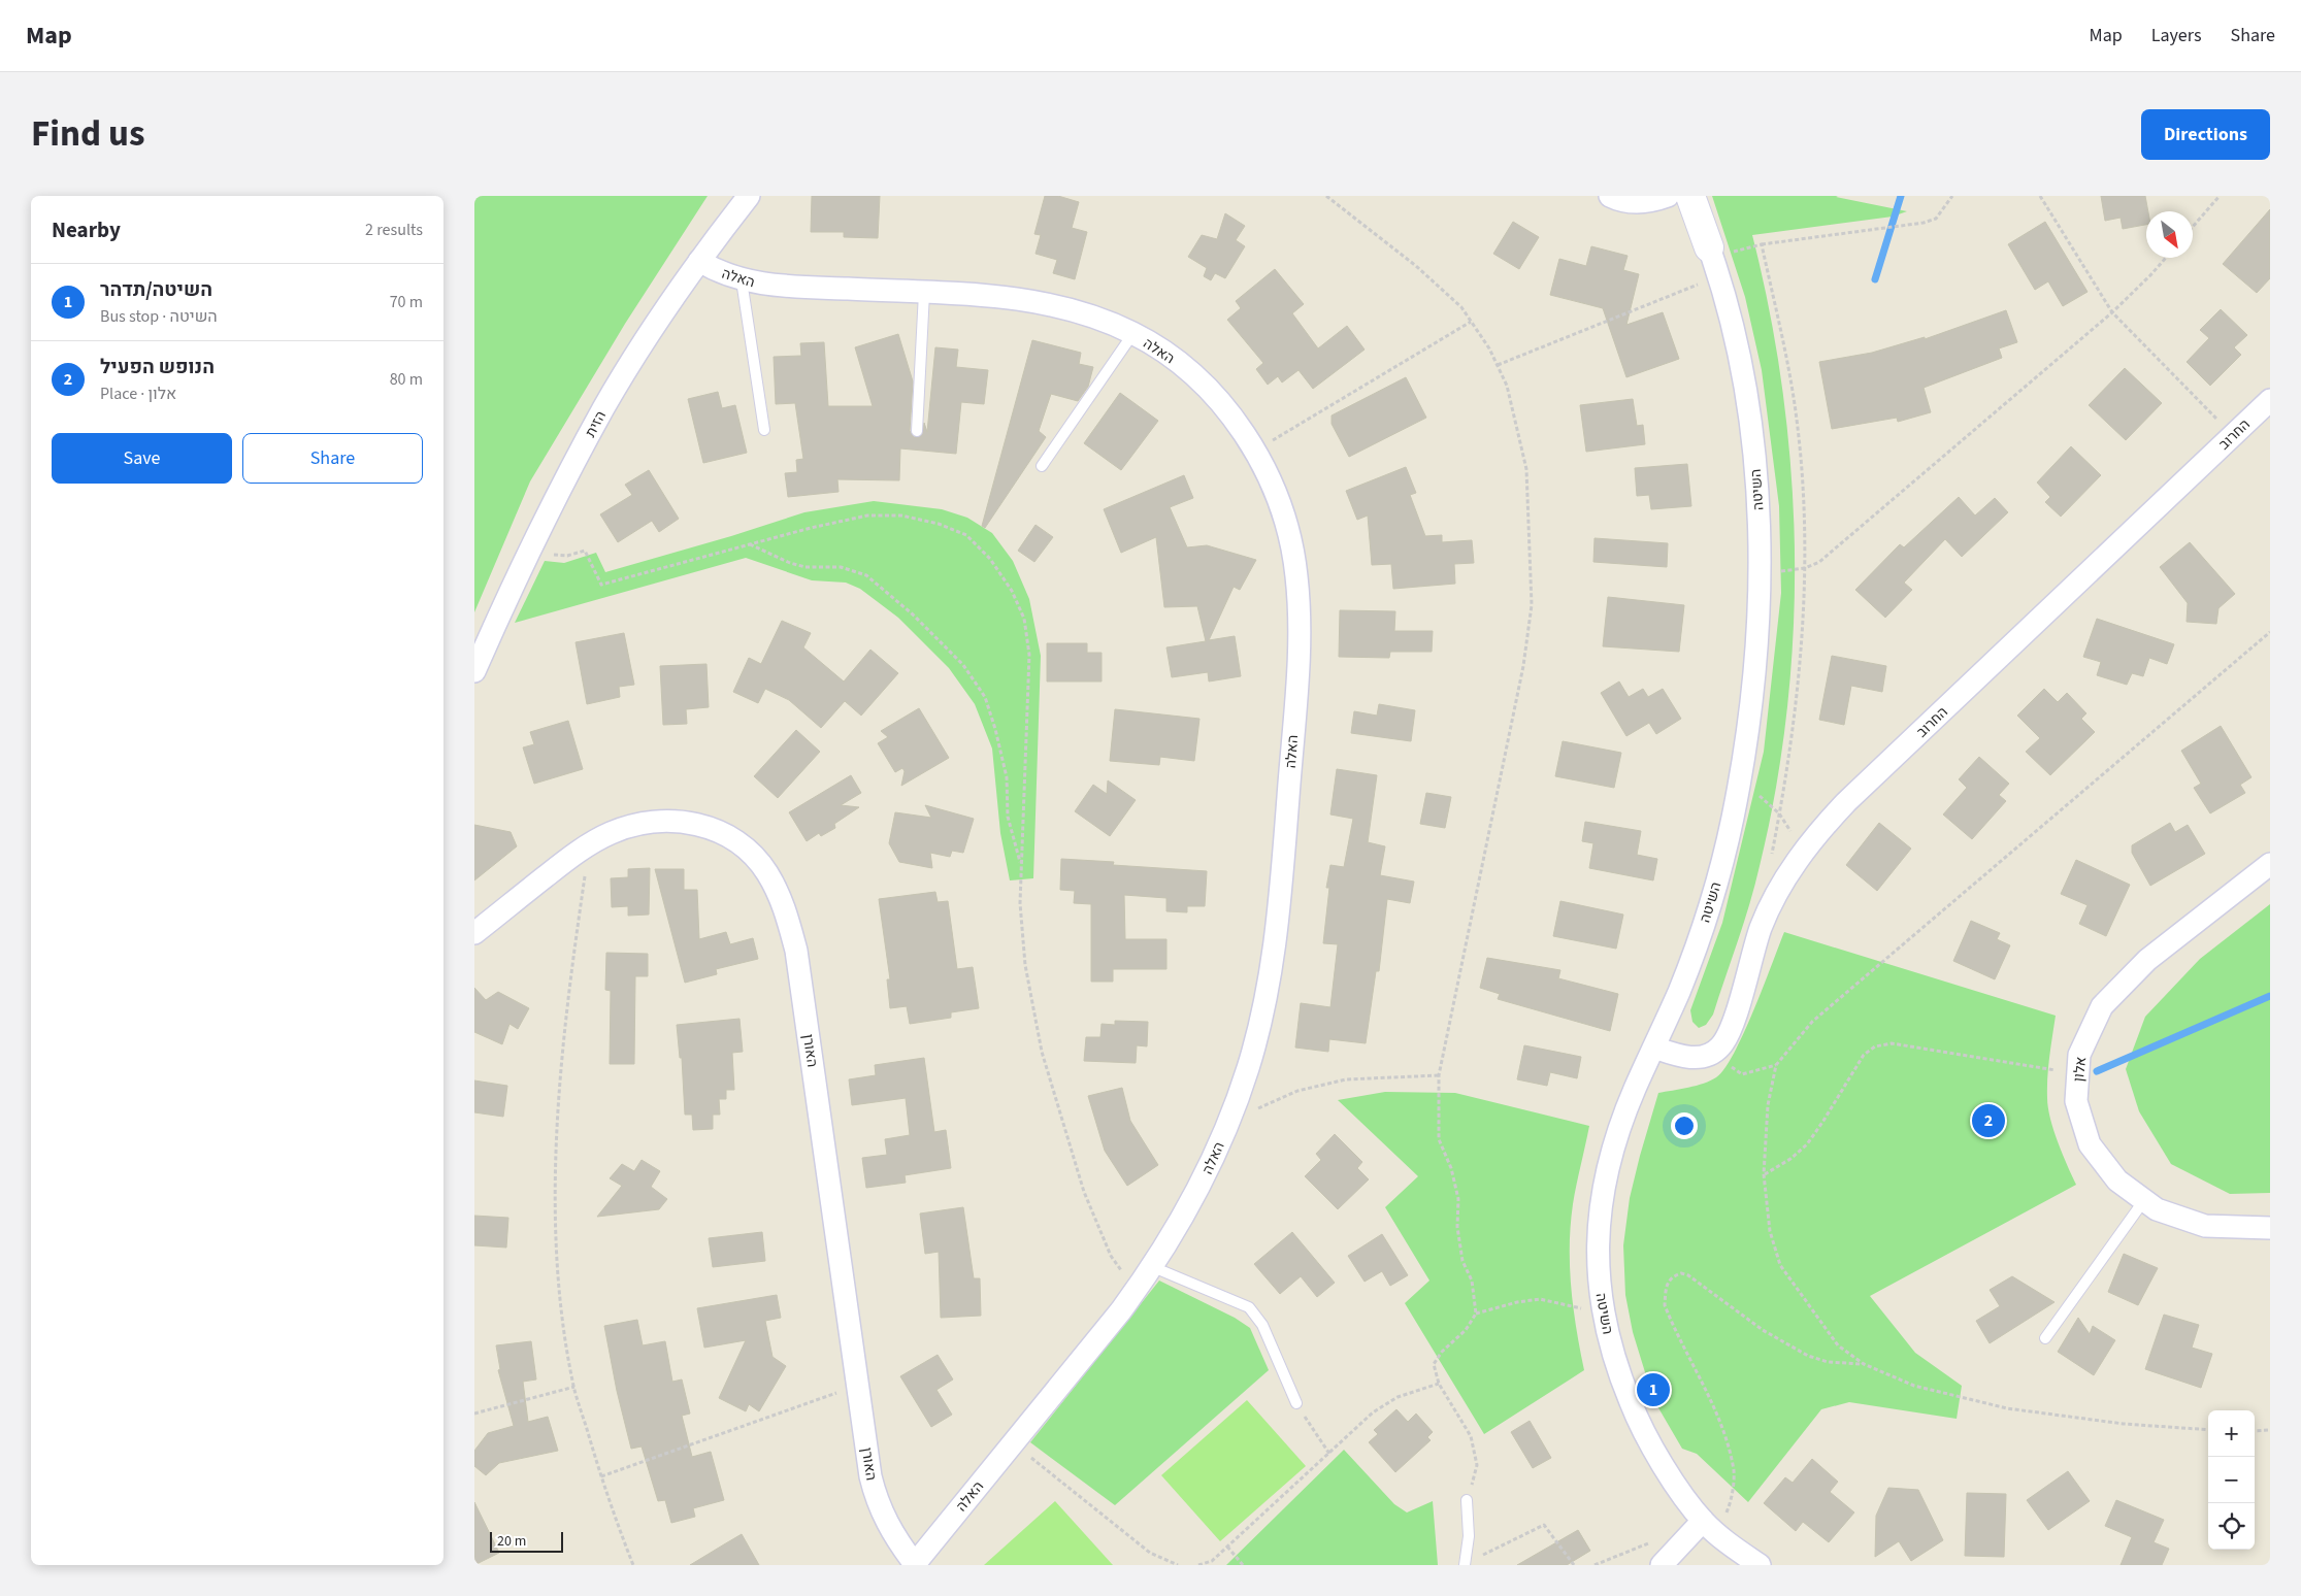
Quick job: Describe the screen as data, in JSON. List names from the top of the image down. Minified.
{"streets":{"street":["האלה","הזית","החרוב","השיטה","האורן","אלון"]},"crossings":[["האלה","הזית"],["האלה","האורן"]],"scale_bar":"20 m","north":"bottom right","page":{"header":"Map","nav":["Map","Layers","Share"],"title":"Find us","buttons":["Directions",["Save","Share"]],"heading":["Nearby","2 results"],"list":[{"mark":"1","name":"השיטה/תדהר","note":"Bus stop · השיטה","value":"70 m"},{"mark":"2","name":"הנופש הפעיל","note":"Place · אלון","value":"80 m"}],"pins":["2","1"],"map_buttons":["+","−"],"scale":"20 m"}}
